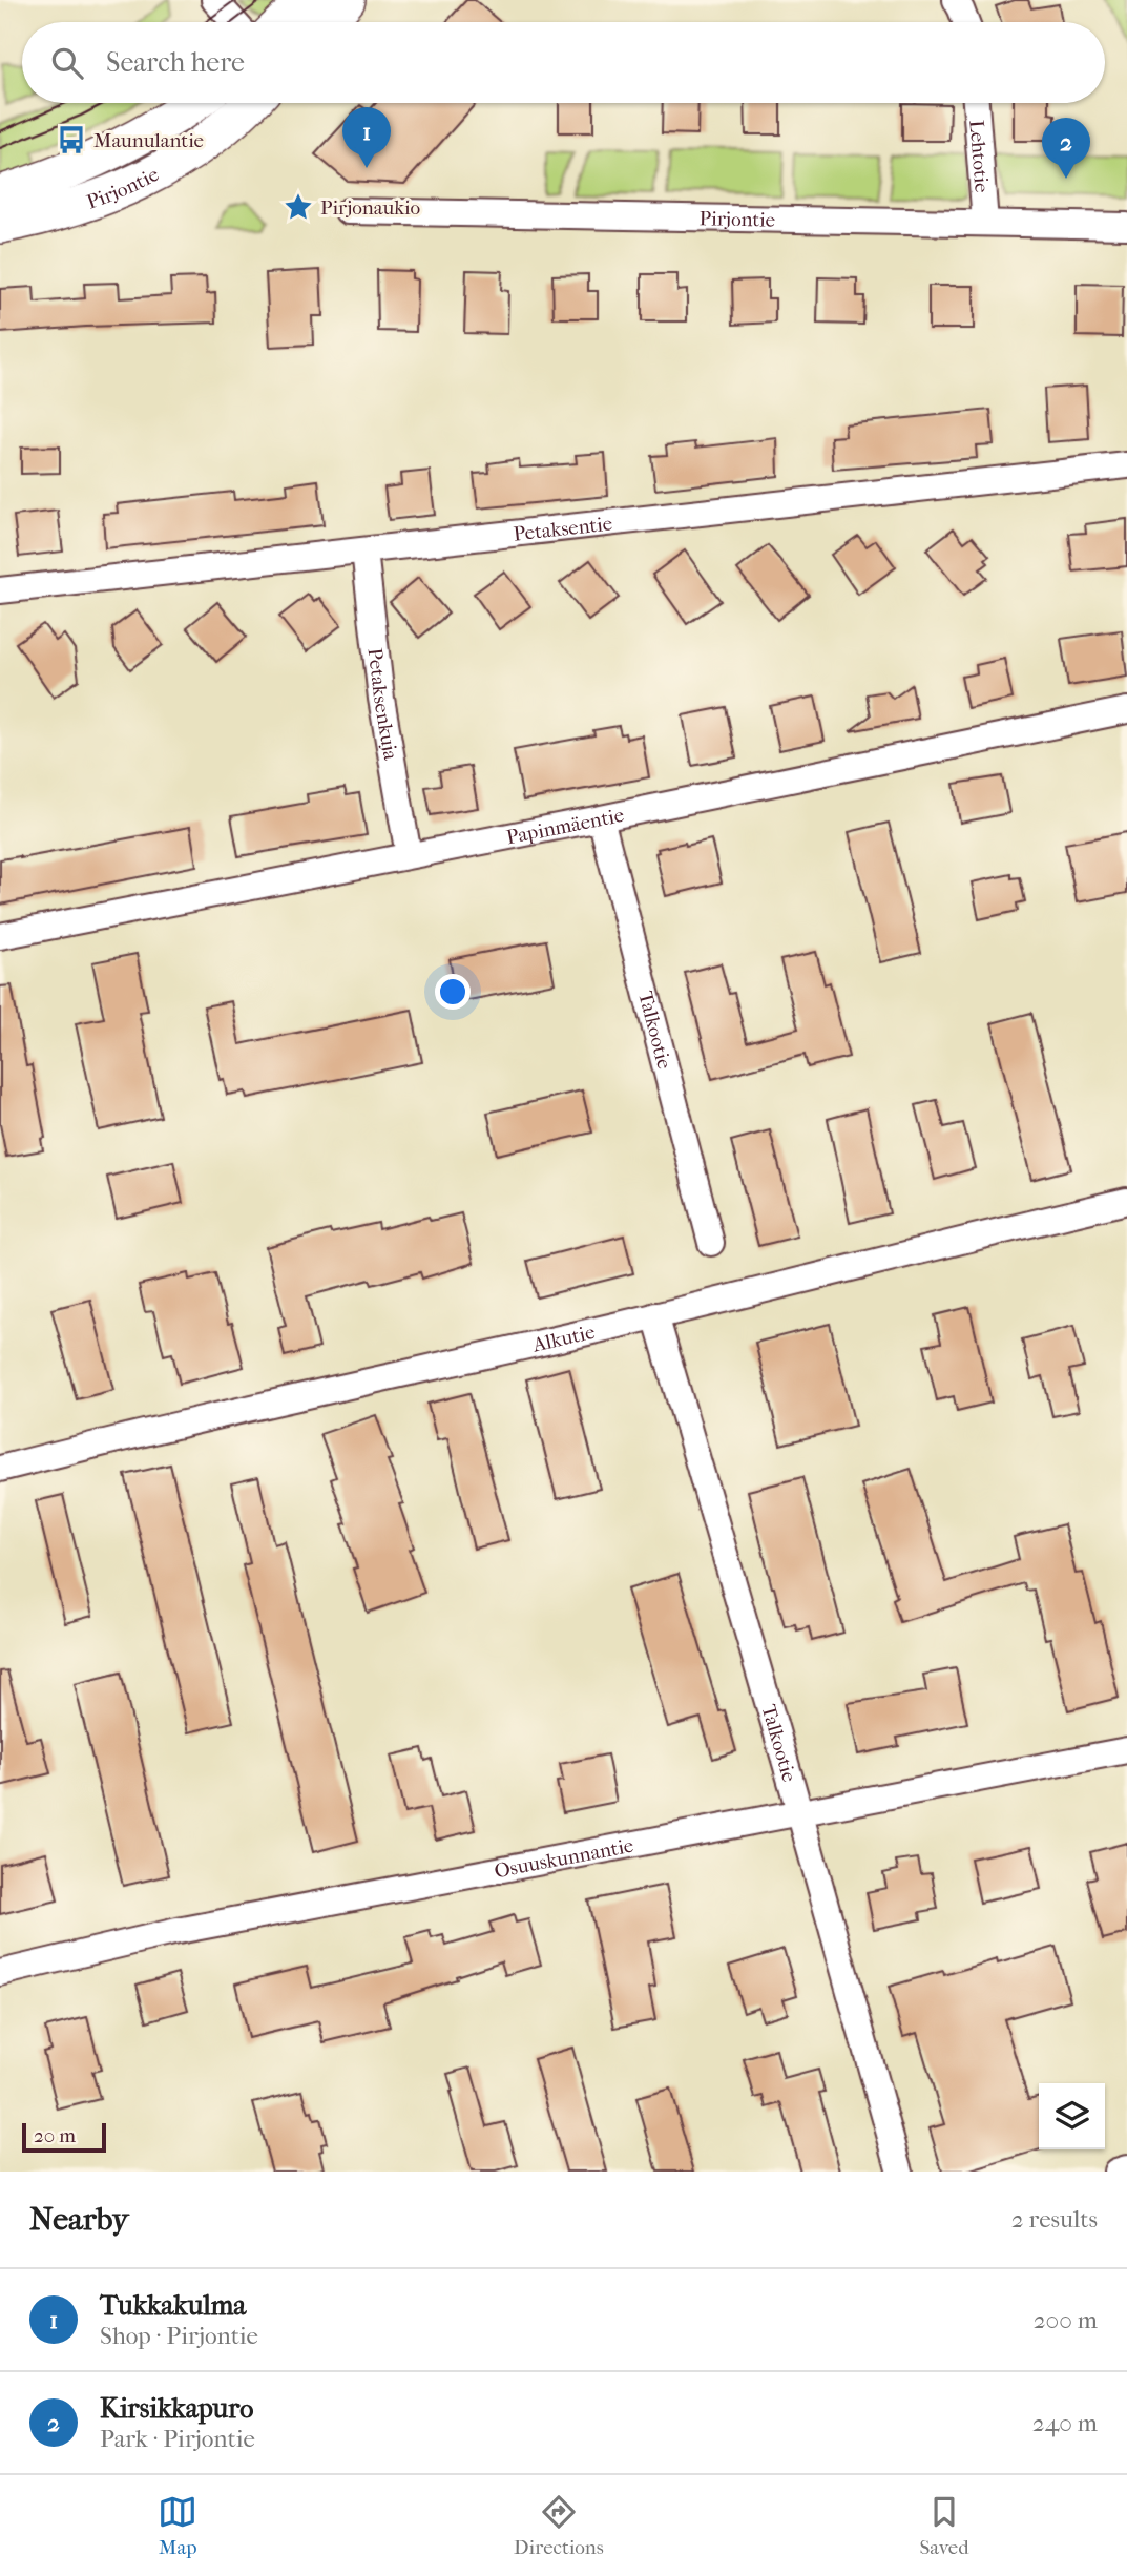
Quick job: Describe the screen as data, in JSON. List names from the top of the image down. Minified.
{"streets":{"main road":["Pirjontie"],"street":["Lehtotie","Petaksentie","Petaksenkuja","Papinmäentie","Talkootie","Alkutie","Osuuskunnantie"]},"crossings":[["Lehtotie","Pirjontie"],["Petaksentie","Petaksenkuja"],["Petaksenkuja","Papinmäentie"],["Papinmäentie","Talkootie"],["Talkootie","Alkutie"],["Talkootie","Osuuskunnantie"]],"places":{"bus stop":["Maunulantie"],"place":["Pirjonaukio"]},"scale_bar":"20 m","page":{"search":"Search here","pins":["1","2"],"scale":"20 m","heading":["Nearby","2 results"],"list":[{"mark":"1","name":"Tukkakulma","note":"Shop · Pirjontie","value":"200 m"},{"mark":"2","name":"Kirsikkapuro","note":"Park · Pirjontie","value":"240 m"}],"nav":["Map","Directions","Saved"]}}
